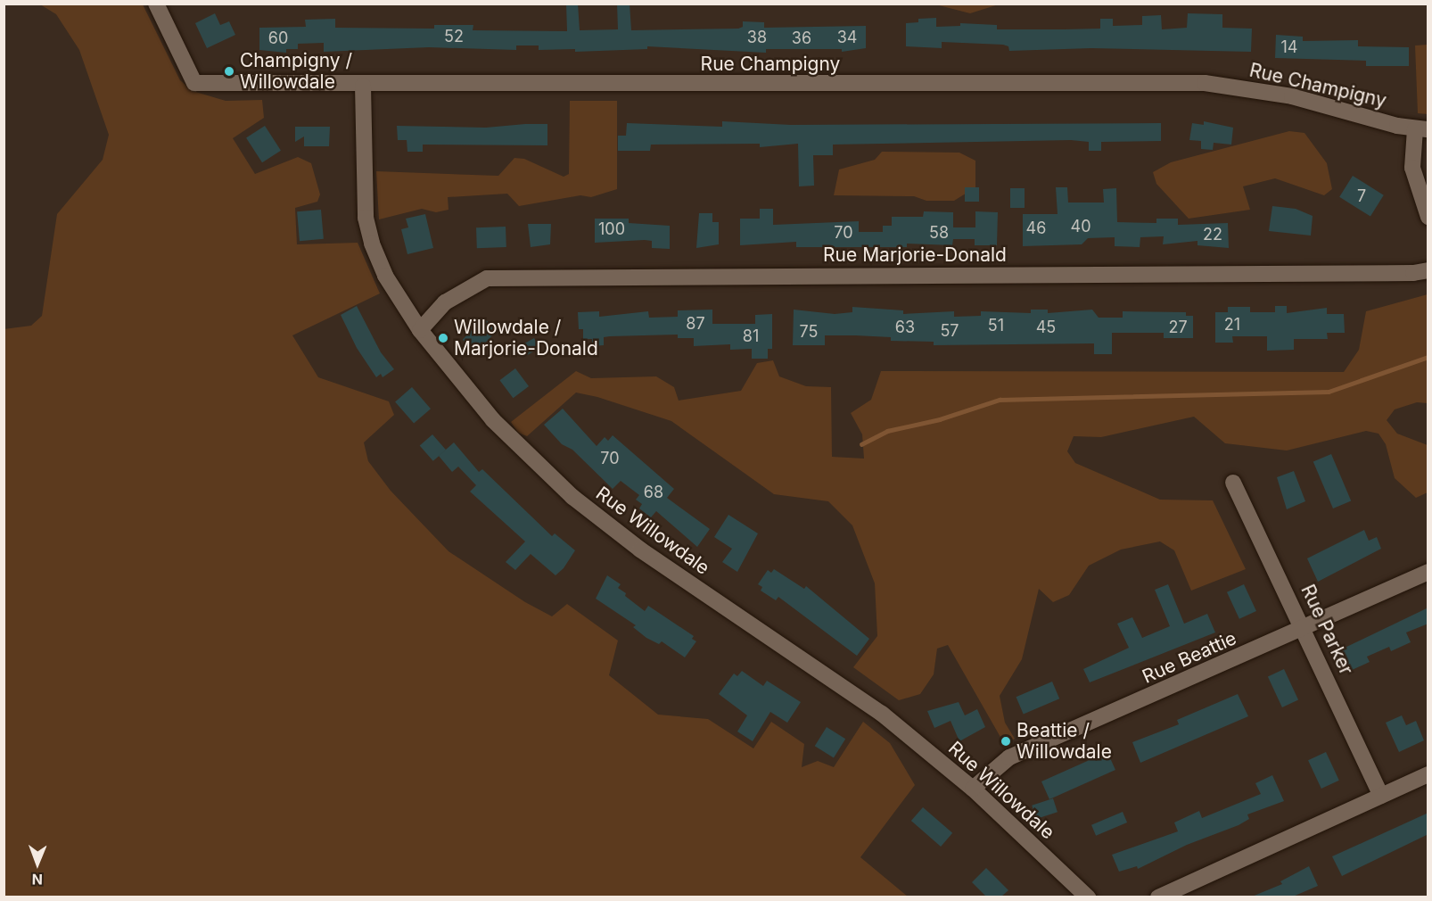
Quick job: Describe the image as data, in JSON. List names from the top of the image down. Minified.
{"streets":{"street":["Rue Champigny","Rue Marjorie-Donald","Rue Willowdale","Rue Parker","Rue Beattie"]},"crossings":[["Rue Champigny","Rue Willowdale"],["Rue Marjorie-Donald","Rue Willowdale"],["Rue Willowdale","Rue Beattie"],["Rue Parker","Rue Beattie"]],"places":["Champigny / Willowdale","Willowdale / Marjorie-Donald","Beattie / Willowdale"],"house_numbers":["52","38","34","60","36","14","7","40","46","100","70","58","22","87","21","51","63","45","27","57","75","81","70","68"],"north":"bottom"}
